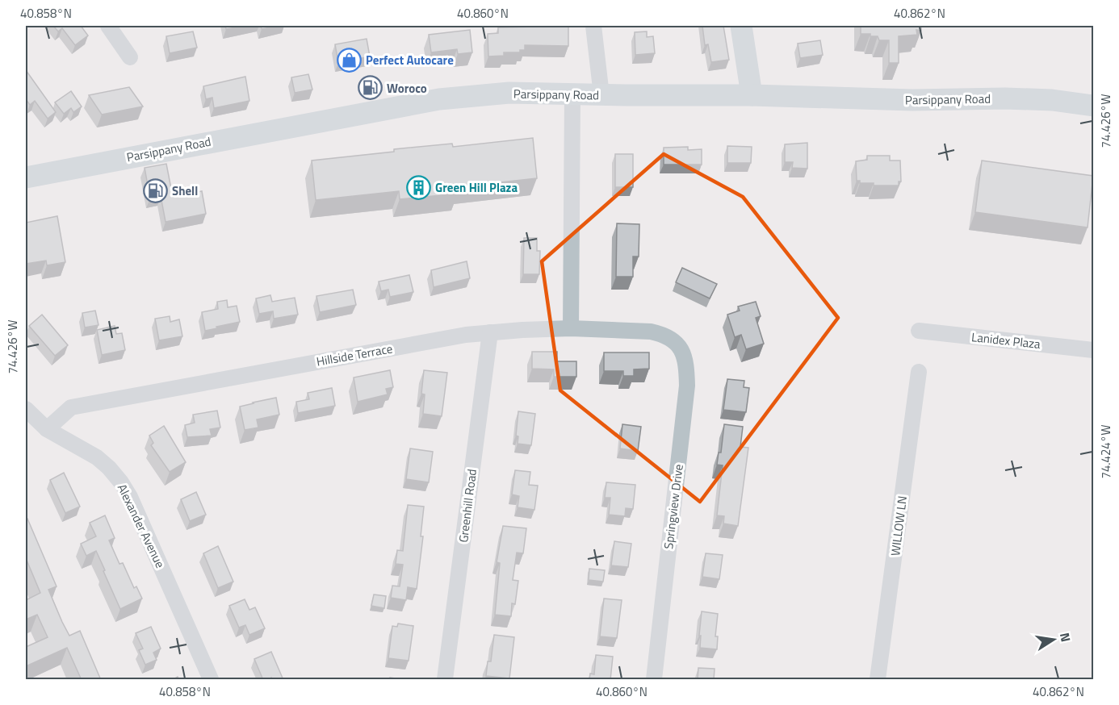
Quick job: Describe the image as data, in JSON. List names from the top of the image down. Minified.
{"streets":{"main road":["Parsippany Road"],"street":["Lanidex Plaza","Hillside Terrace","Greenhill Road","Springview Drive","Alexander Avenue","WILLOW LN"]},"crossings":[["Hillside Terrace","Greenhill Road"],["Hillside Terrace","Springview Drive"],["Hillside Terrace","Alexander Avenue"]],"places":{"shop":["Perfect Autocare"],"fuel station":["Woroco","Shell"],"building":["Green Hill Plaza"]},"north":"right","coordinates":["40.858°N","40.860°N","40.862°N","74.426°W","74.424°W"]}
